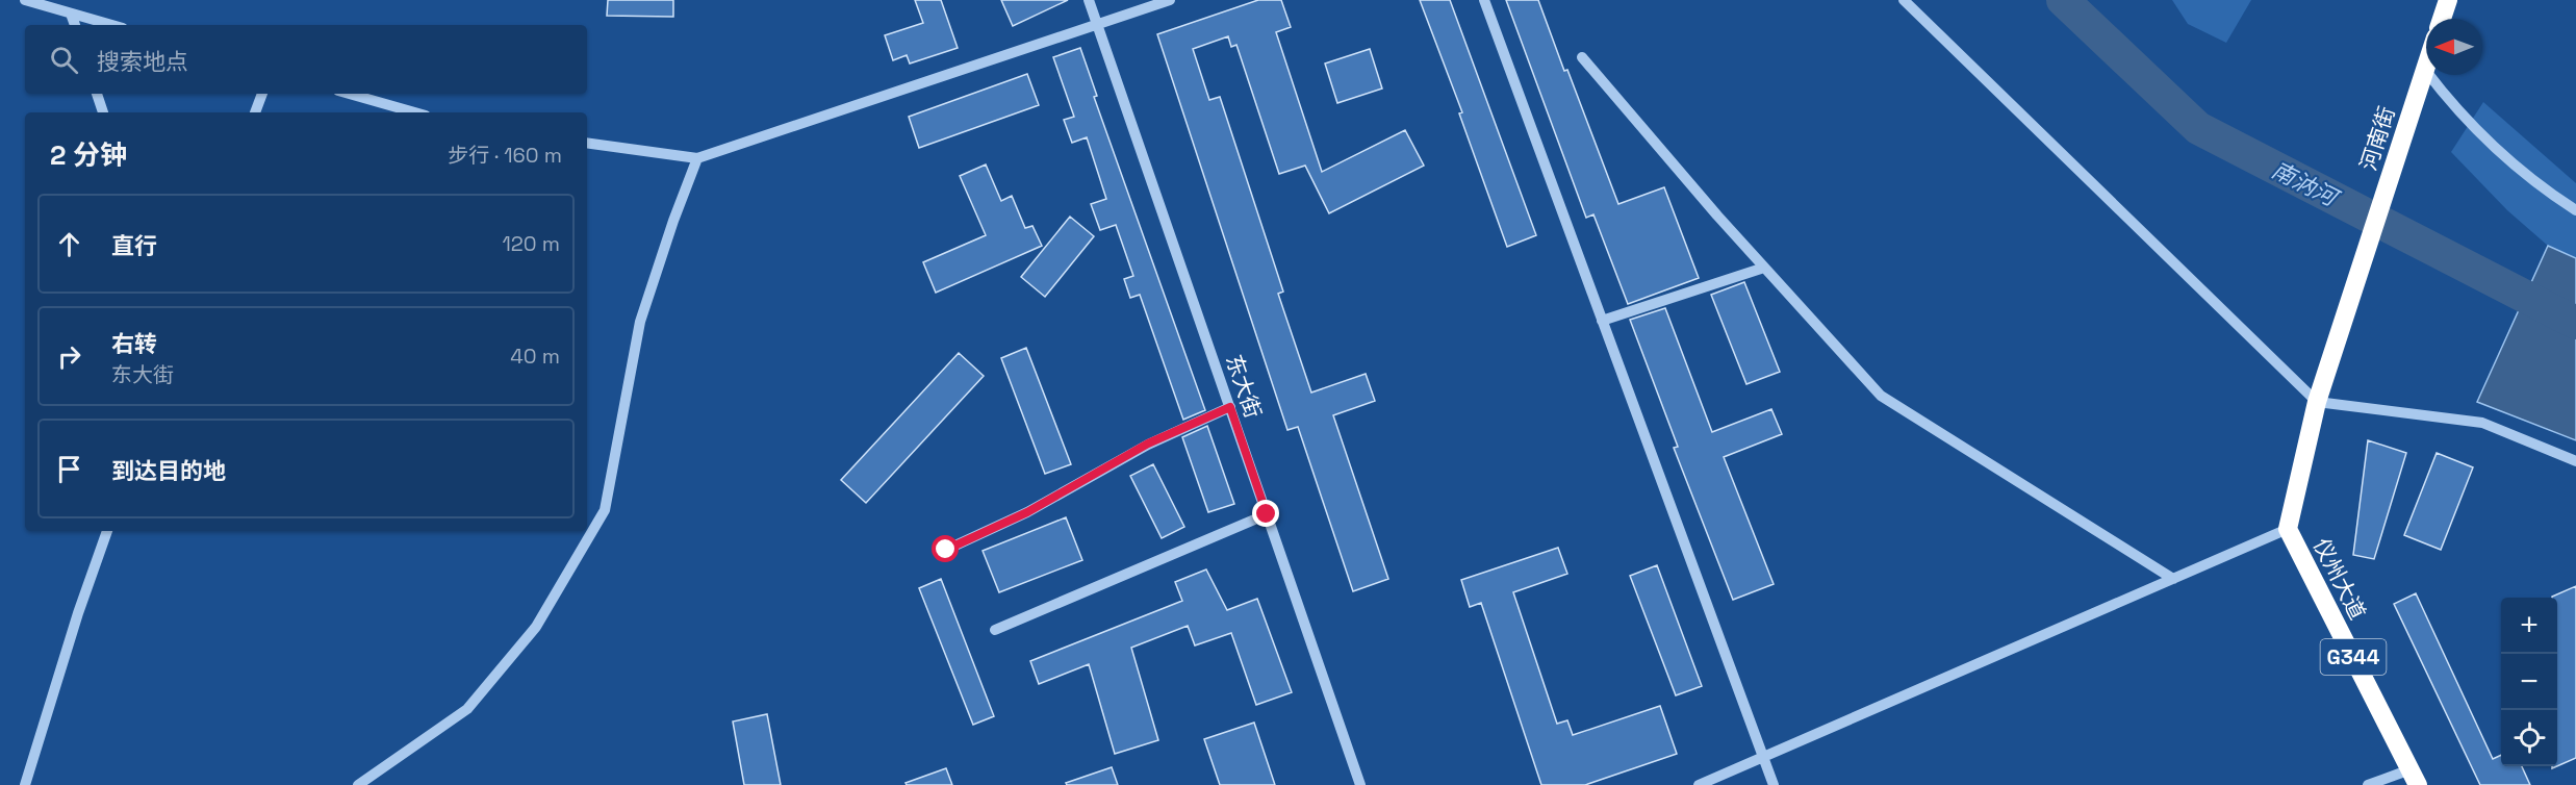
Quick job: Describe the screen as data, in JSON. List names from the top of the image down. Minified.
{"streets":{"highway":["河南街","仪州大道","G344"],"street":["东大街"]},"water":["南汭河"],"north":"left","page":{"search":"搜索地点","heading":["2 分钟","步行 · 160 m"],"list":[["直行","120 m"],["右转","东大街","40 m"],"到达目的地"],"map_buttons":["+","−"]}}
